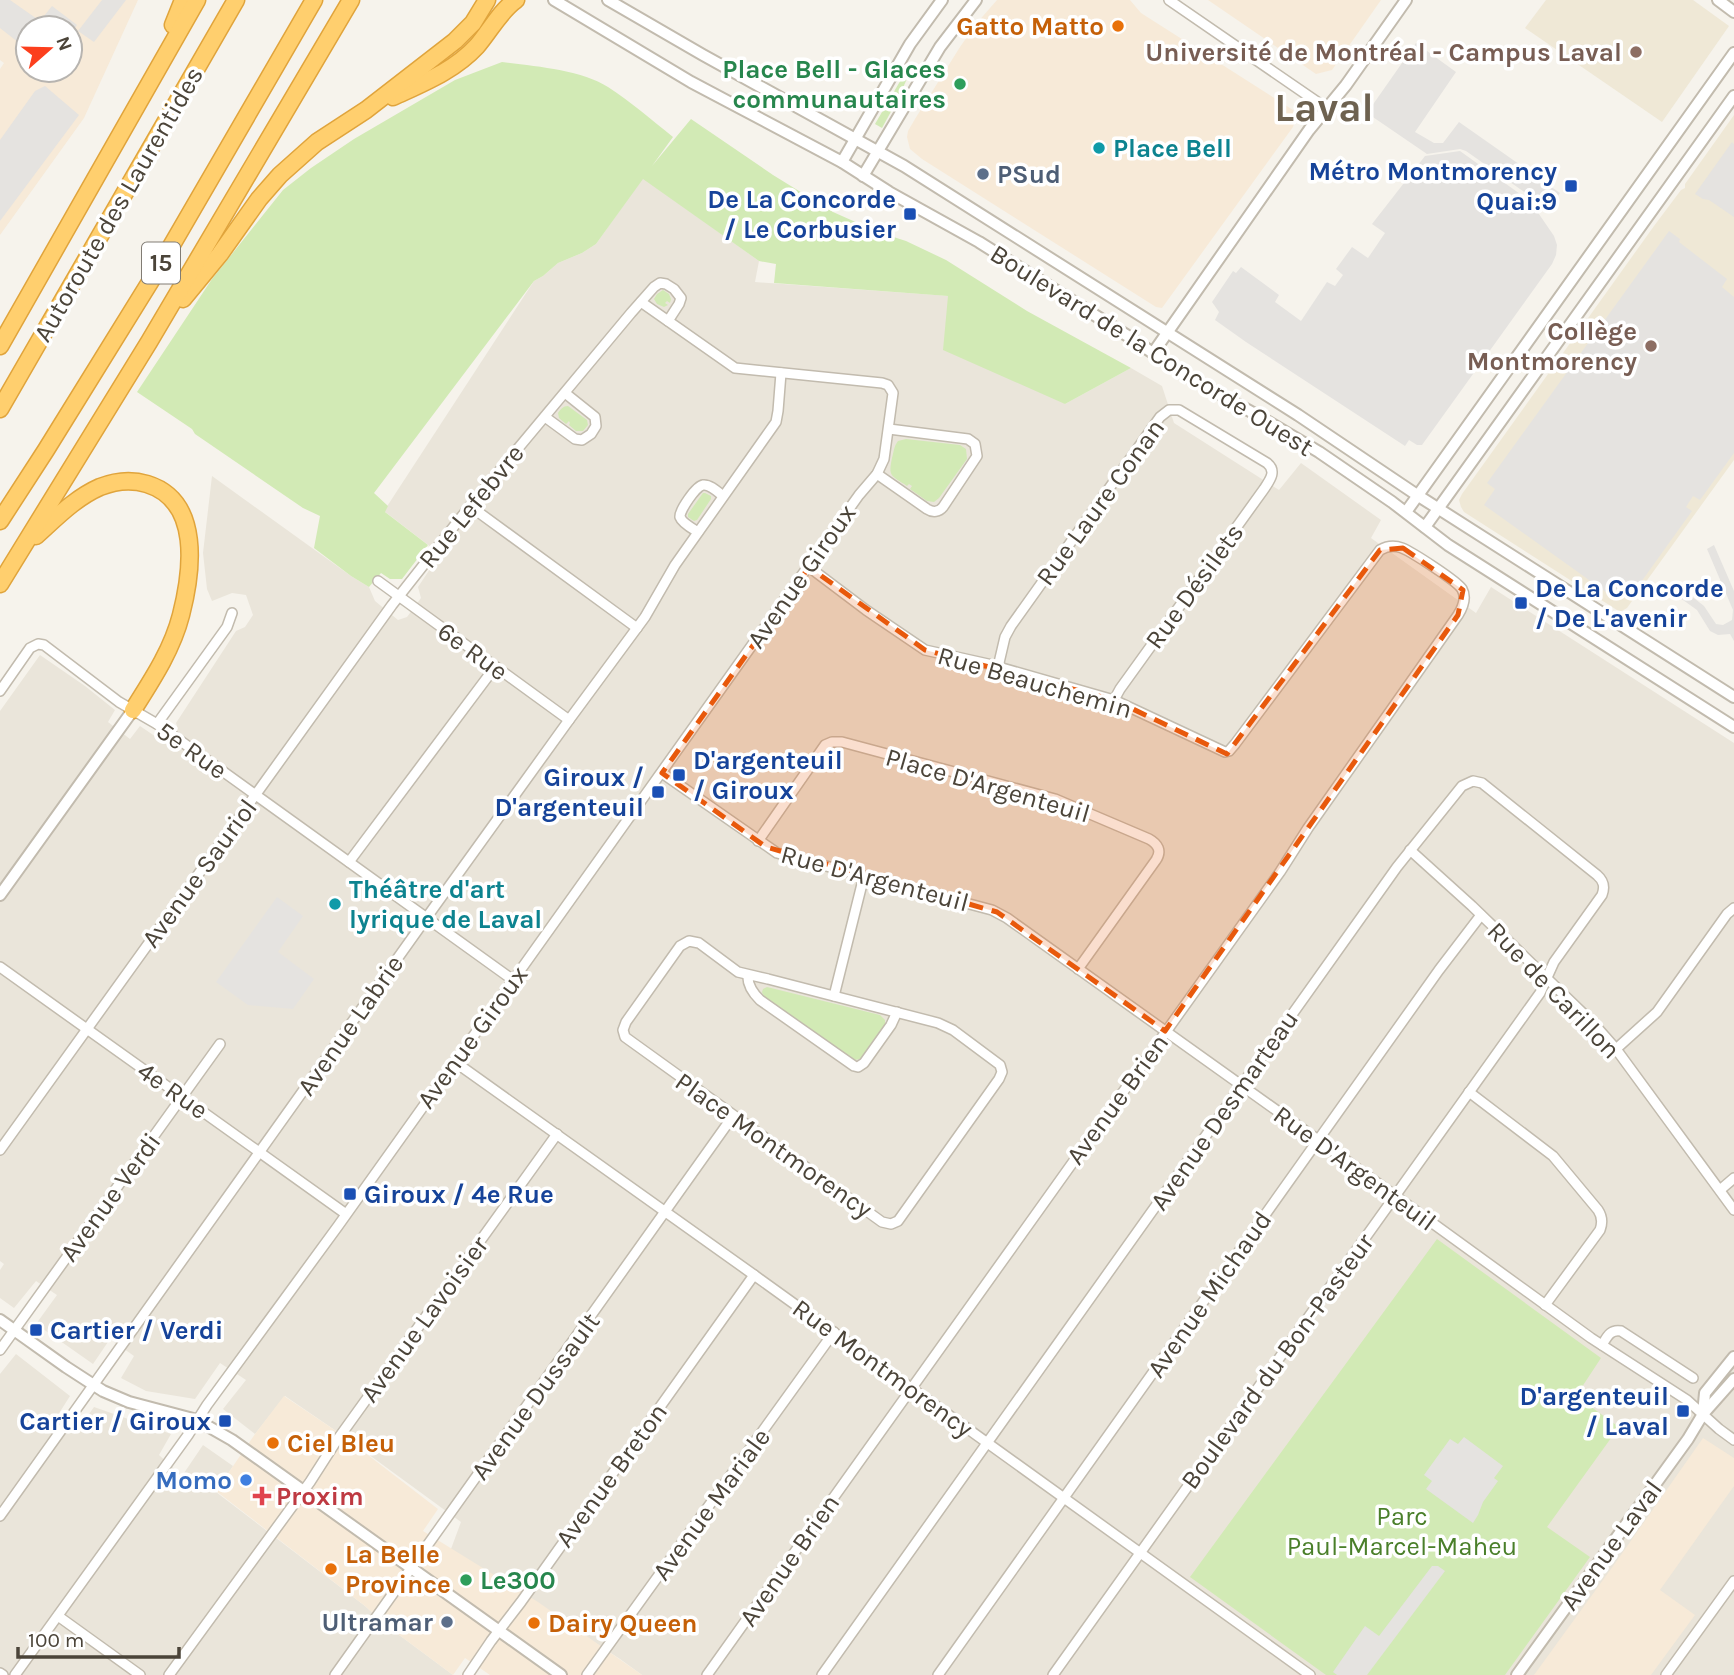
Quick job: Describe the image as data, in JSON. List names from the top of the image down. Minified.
{"streets":{"highway":["Autoroute des Laurentides","15"],"street":["Boulevard de la Concorde Ouest","Rue Laure Conan","Rue Lefebvre","Avenue Giroux","Rue Désilets","6e Rue","Rue Beauchemin","5e Rue","Place D'Argenteuil","Avenue Sauriol","Rue D'Argenteuil","Rue de Carillon","Avenue Labrie","4e Rue","Avenue Brien","Avenue Desmarteau","Place Montmorency","Avenue Verdi","Avenue Michaud","Avenue Lavoisier","Boulevard du Bon-Pasteur","Rue Montmorency","Avenue Dussault","Avenue Breton","Avenue Mariale","Avenue Laval"]},"crossings":[["Rue Laure Conan","Rue Désilets"],["Rue Laure Conan","Rue Beauchemin"],["Rue Lefebvre","6e Rue"],["Rue Lefebvre","Avenue Sauriol"],["Avenue Giroux","Rue Beauchemin"],["Avenue Giroux","5e Rue"],["Avenue Giroux","Rue D'Argenteuil"],["Avenue Giroux","Avenue Labrie"],["Avenue Giroux","4e Rue"],["Avenue Giroux","Rue Montmorency"],["Rue Désilets","Rue Beauchemin"],["6e Rue","Avenue Sauriol"],["6e Rue","Avenue Labrie"],["Rue Beauchemin","Avenue Brien"],["5e Rue","Avenue Sauriol"],["5e Rue","Avenue Labrie"],["Place D'Argenteuil","Rue D'Argenteuil"],["Avenue Sauriol","4e Rue"],["Rue D'Argenteuil","Avenue Brien"],["Rue D'Argenteuil","Avenue Desmarteau"],["Rue D'Argenteuil","Avenue Michaud"],["Rue D'Argenteuil","Boulevard du Bon-Pasteur"],["Rue D'Argenteuil","Avenue Laval"],["Rue de Carillon","Avenue Desmarteau"],["Rue de Carillon","Avenue Michaud"],["Rue de Carillon","Boulevard du Bon-Pasteur"],["Avenue Labrie","4e Rue"],["4e Rue","Avenue Verdi"],["Avenue Brien","Rue Montmorency"],["Avenue Desmarteau","Boulevard du Bon-Pasteur"],["Avenue Desmarteau","Rue Montmorency"],["Place Montmorency","Avenue Dussault"],["Avenue Michaud","Rue Montmorency"],["Avenue Lavoisier","Rue Montmorency"],["Boulevard du Bon-Pasteur","Rue Montmorency"],["Rue Montmorency","Avenue Dussault"],["Rue Montmorency","Avenue Breton"],["Rue Montmorency","Avenue Mariale"]],"districts":["Laval"],"parks":["Parc Paul-Marcel-Maheu"],"places":{"other":["Gatto Matto","Université de Montréal - Campus Laval","Place Bell - Glaces communautaires","Place Bell","PSud","Collège Montmorency","Théâtre d'art lyrique de Laval","Ciel Bleu","Momo","La Belle Province","Le300","Ultramar","Dairy Queen"],"transit":["Métro Montmorency Quai:9","De La Concorde / Le Corbusier","De La Concorde / De L'avenir","D'argenteuil / Giroux","Giroux / D'argenteuil","Giroux / 4e Rue","Cartier / Verdi","D'argenteuil / Laval","Cartier / Giroux"],"health":["Proxim"]},"scale_bar":"100 m","north":"right"}
